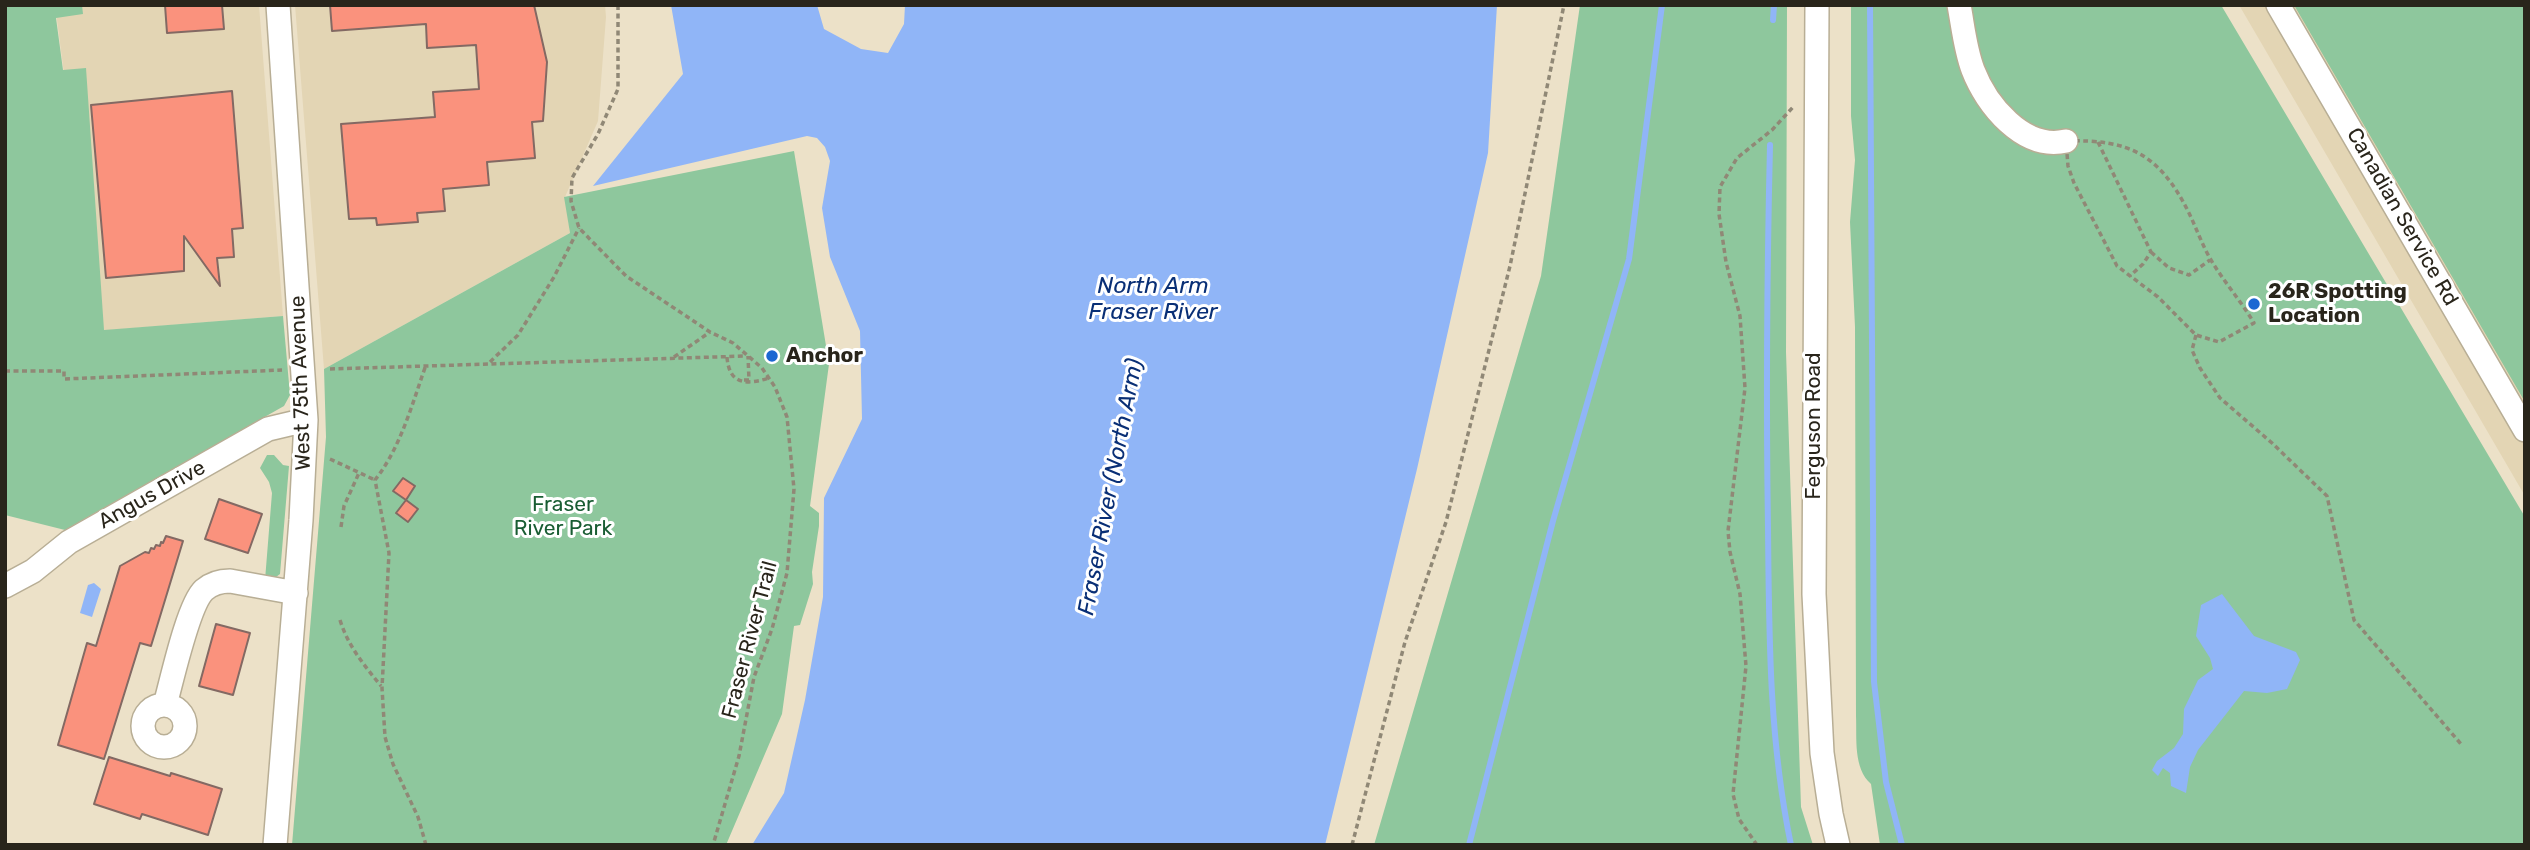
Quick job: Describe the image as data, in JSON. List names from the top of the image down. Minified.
{"streets":{"street":["Canadian Service Rd","West 75th Avenue","Ferguson Road","Angus Drive"],"path":["Fraser River Trail"]},"crossings":[["West 75th Avenue","Angus Drive"]],"water":["North Arm Fraser River","Fraser River (North Arm)"],"parks":["Fraser River Park"],"places":["26R Spotting Location","Anchor"]}
